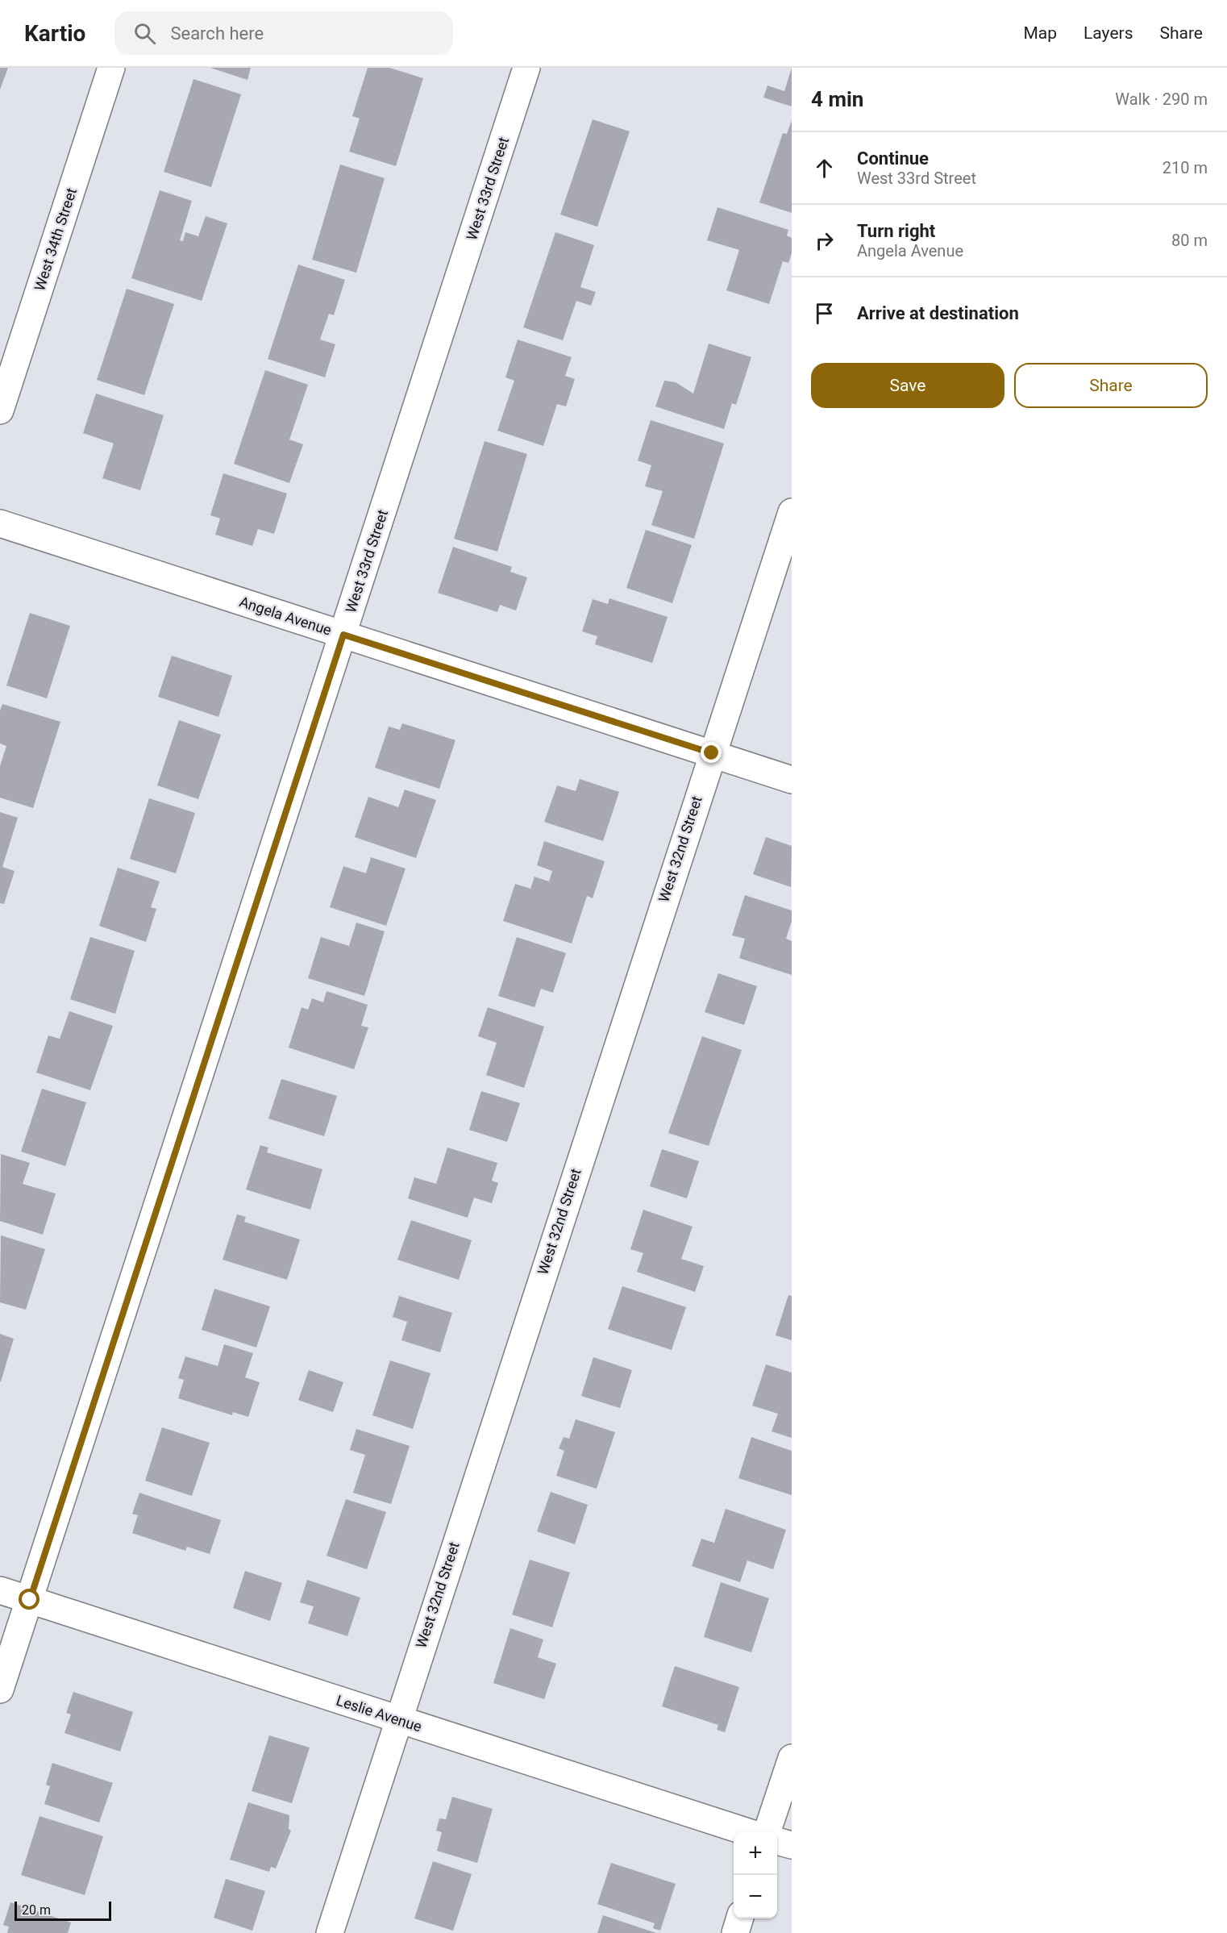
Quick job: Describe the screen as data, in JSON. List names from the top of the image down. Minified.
{"streets":{"street":["West 33rd Street","West 34th Street","Angela Avenue","West 32nd Street","Leslie Avenue"]},"crossings":[["West 33rd Street","Angela Avenue"],["West 33rd Street","Leslie Avenue"],["Angela Avenue","West 32nd Street"],["West 32nd Street","Leslie Avenue"]],"scale_bar":"20 m","page":{"header":"Kartio","search":"Search here","nav":["Map","Layers","Share"],"heading":["4 min","Walk · 290 m"],"list":[["Continue","West 33rd Street","210 m"],["Turn right","Angela Avenue","80 m"],"Arrive at destination"],"buttons":["Save","Share"],"map_buttons":["+","−"],"scale":"20 m"}}
